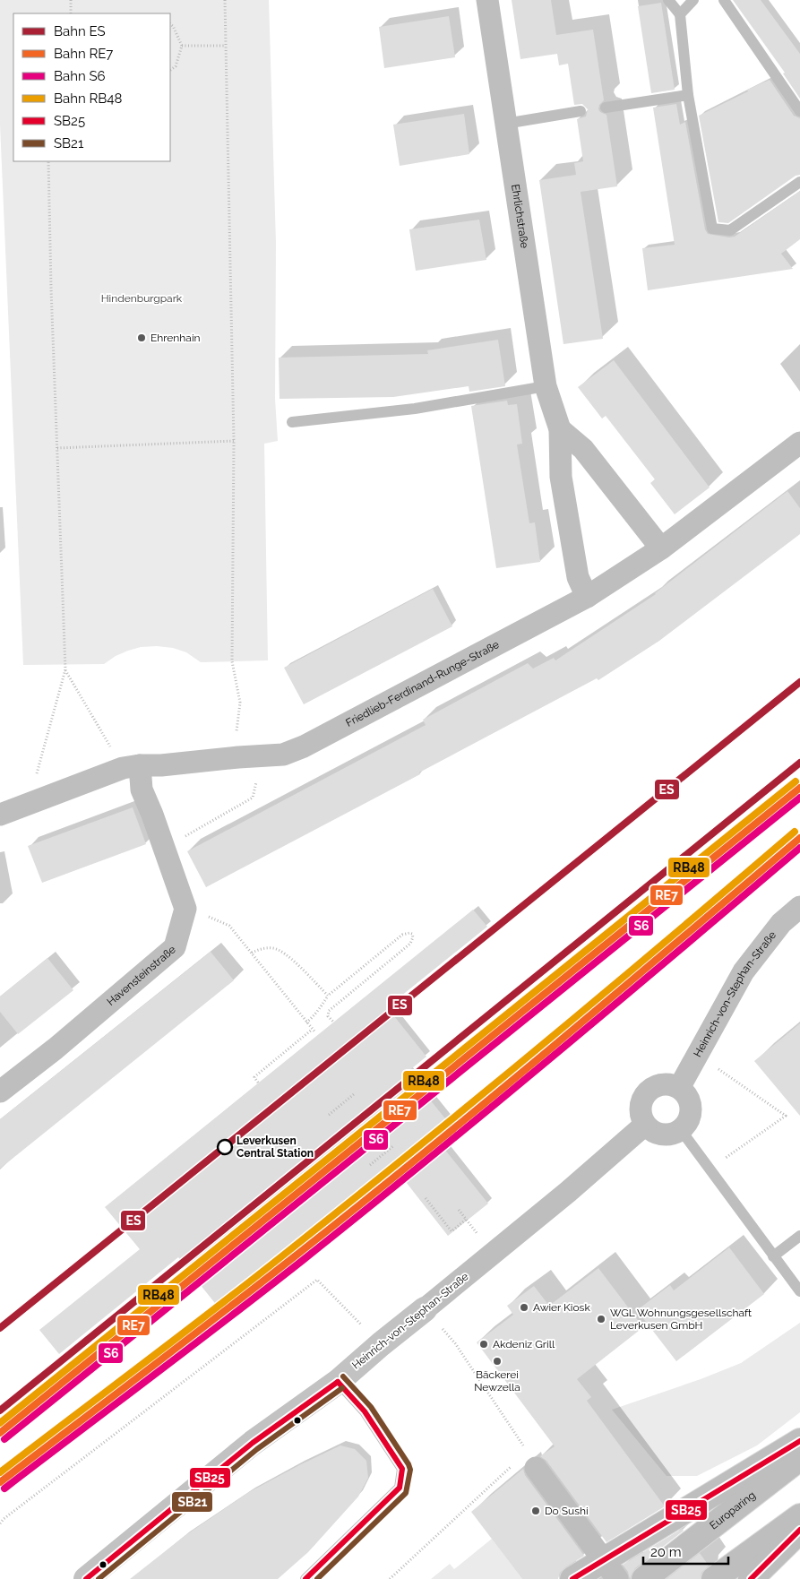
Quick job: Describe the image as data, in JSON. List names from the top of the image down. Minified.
{"streets":{"highway":["Europaring"],"street":["Ehrlichstraße","Friedlieb-Ferdinand-Runge-Straße","Havensteinstraße","Heinrich-von-Stephan-Straße"]},"crossings":[["Ehrlichstraße","Friedlieb-Ferdinand-Runge-Straße"]],"parks":["Hindenburgpark"],"places":["Ehrenhain","Leverkusen Central Station","Awier Kiosk","WGL Wohnungsgesellschaft Leverkusen GmbH","Akdeniz Grill","Bäckerei Newzella","Do Sushi"],"lines":["rail line ES","rail line RB48","rail line RE7","rail line S6","transit line SB21","transit line SB25"],"legend":["Bahn ES","Bahn RE7","Bahn S6","Bahn RB48","SB25","SB21"],"scale_bar":"20 m"}
